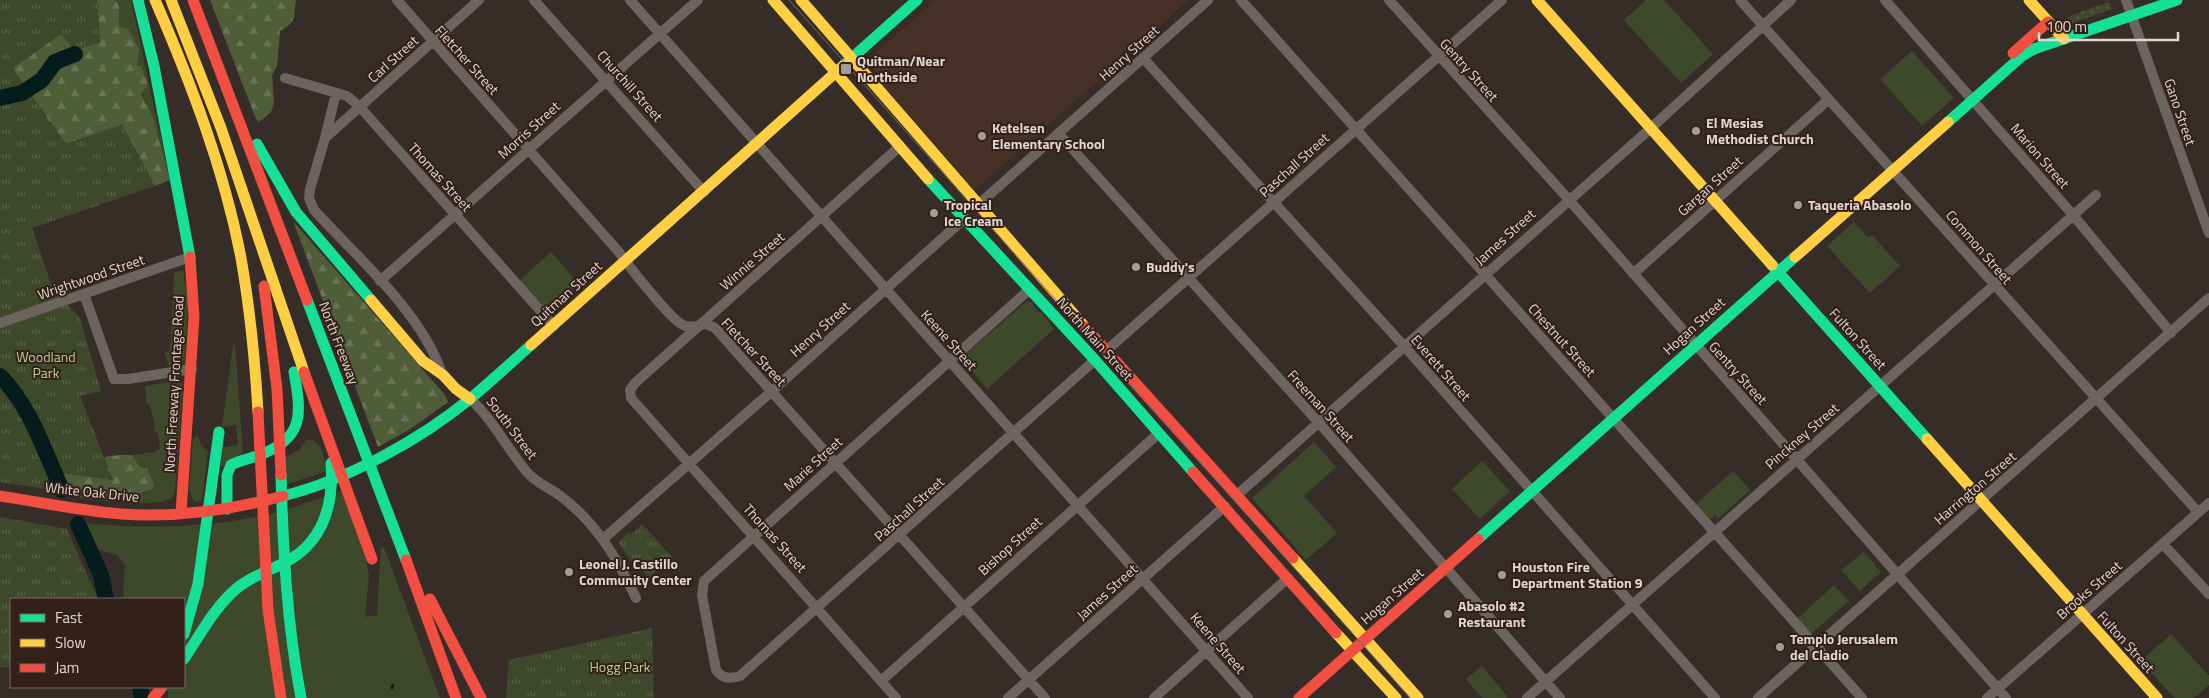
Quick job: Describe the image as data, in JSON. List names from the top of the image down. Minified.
{"streets":{"main road":["Quitman Street","Hogan Street","North Main Street","Fulton Street","North Freeway","North Freeway Frontage Road","South Street","White Oak Drive"],"street":["Henry Street","Carl Street","Fletcher Street","Gentry Street","Churchill Street","Gano Street","Morris Street","Marion Street","Paschall Street","Thomas Street","Gargan Street","James Street","Common Street","Winnie Street","Wrightwood Street","Keene Street","Chestnut Street","Everett Street","Freeman Street","Pinckney Street","Marie Street","Harrington Street","Bishop Street","Brooks Street"]},"crossings":[["Henry Street","Fletcher Street"],["Henry Street","Thomas Street"],["Henry Street","North Main Street"],["Henry Street","Keene Street"],["Henry Street","Everett Street"],["Henry Street","Freeman Street"],["Henry Street","South Street"],["Carl Street","Fletcher Street"],["Carl Street","Thomas Street"],["Carl Street","South Street"],["Fletcher Street","Morris Street"],["Fletcher Street","Paschall Street"],["Fletcher Street","James Street"],["Fletcher Street","Winnie Street"],["Fletcher Street","Quitman Street"],["Fletcher Street","Marie Street"],["Fletcher Street","Bishop Street"],["Gentry Street","Paschall Street"],["Gentry Street","Gargan Street"],["Gentry Street","James Street"],["Gentry Street","Hogan Street"],["Gentry Street","Pinckney Street"],["Gentry Street","Harrington Street"],["Gentry Street","Brooks Street"],["Churchill Street","Morris Street"],["Churchill Street","Quitman Street"],["Gano Street","Hogan Street"],["Morris Street","Thomas Street"],["Morris Street","Keene Street"],["Morris Street","South Street"],["Marion Street","Hogan Street"],["Marion Street","Pinckney Street"],["Marion Street","Harrington Street"],["Paschall Street","Thomas Street"],["Paschall Street","North Main Street"],["Paschall Street","Keene Street"],["Paschall Street","Chestnut Street"],["Paschall Street","Everett Street"],["Paschall Street","Freeman Street"],["Paschall Street","Marie Street"],["Thomas Street","Winnie Street"],["Thomas Street","Quitman Street"],["Thomas Street","Marie Street"],["Thomas Street","Bishop Street"],["Gargan Street","Common Street"],["Gargan Street","Fulton Street"],["James Street","Common Street"],["James Street","North Main Street"],["James Street","Fulton Street"],["James Street","Keene Street"],["James Street","Chestnut Street"],["James Street","Everett Street"],["James Street","Freeman Street"],["Common Street","Hogan Street"],["Common Street","Pinckney Street"],["Common Street","Harrington Street"],["Common Street","Brooks Street"],["Winnie Street","North Main Street"],["Winnie Street","Keene Street"],["Wrightwood Street","North Freeway Frontage Road"],["Quitman Street","North Main Street"],["Quitman Street","Keene Street"],["Quitman Street","North Freeway Frontage Road"],["Quitman Street","South Street"],["Quitman Street","White Oak Drive"],["Hogan Street","North Main Street"],["Hogan Street","Fulton Street"],["Hogan Street","Chestnut Street"],["Hogan Street","Everett Street"],["Hogan Street","Freeman Street"],["North Main Street","Marie Street"],["North Main Street","Bishop Street"],["Fulton Street","Pinckney Street"],["Fulton Street","Harrington Street"],["Fulton Street","Brooks Street"],["Keene Street","Marie Street"],["Keene Street","Bishop Street"],["Chestnut Street","Pinckney Street"],["Chestnut Street","Harrington Street"],["Everett Street","Pinckney Street"],["North Freeway Frontage Road","White Oak Drive"],["Freeman Street","Pinckney Street"]],"parks":["Woodland Park","Hogg Park"],"places":{"transit":["Quitman/Near Northside"],"other":["El Mesias Methodist Church","Ketelsen Elementary School","Taqueria Abasolo","Tropical Ice Cream","Buddy's","Leonel J. Castillo Community Center","Houston Fire Department Station 9","Abasolo #2 Restaurant","Templo Jerusalem del Cladio"]},"legend":["Fast","Slow","Jam"],"scale_bar":"100 m"}
